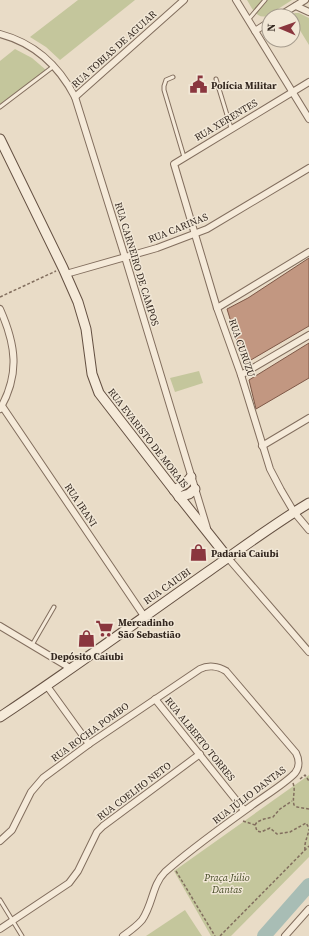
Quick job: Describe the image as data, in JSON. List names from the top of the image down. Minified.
{"streets":{"street":["RUA TOBIAS DE AGUIAR","RUA XERENTES","RUA CARINAS","RUA CARNEIRO DE CAMPOS","RUA CURUZU","RUA EVARISTO DE MORAIS","RUA IRANI","RUA CAIUBI","RUA ROCHA POMBO","RUA ALBERTO TORRES","RUA COELHO NETO","RUA JÚLIO DANTAS"]},"crossings":[["RUA TOBIAS DE AGUIAR","RUA CARNEIRO DE CAMPOS"],["RUA XERENTES","RUA CURUZU"],["RUA CARINAS","RUA CARNEIRO DE CAMPOS"],["RUA CARINAS","RUA CURUZU"],["RUA CARINAS","RUA EVARISTO DE MORAIS"],["RUA CARNEIRO DE CAMPOS","RUA EVARISTO DE MORAIS"],["RUA CURUZU","RUA CAIUBI"],["RUA EVARISTO DE MORAIS","RUA CAIUBI"],["RUA IRANI","RUA CAIUBI"],["RUA ROCHA POMBO","RUA ALBERTO TORRES"],["RUA ROCHA POMBO","RUA JÚLIO DANTAS"],["RUA ALBERTO TORRES","RUA COELHO NETO"],["RUA ALBERTO TORRES","RUA JÚLIO DANTAS"]],"parks":["Praça Júlio Dantas"],"places":{"public building":["Polícia Militar"],"shop":["Padaria Caiubi","Depósito Caiubi"],"supermarket":["Mercadinho São Sebastião"]},"north":"left"}
